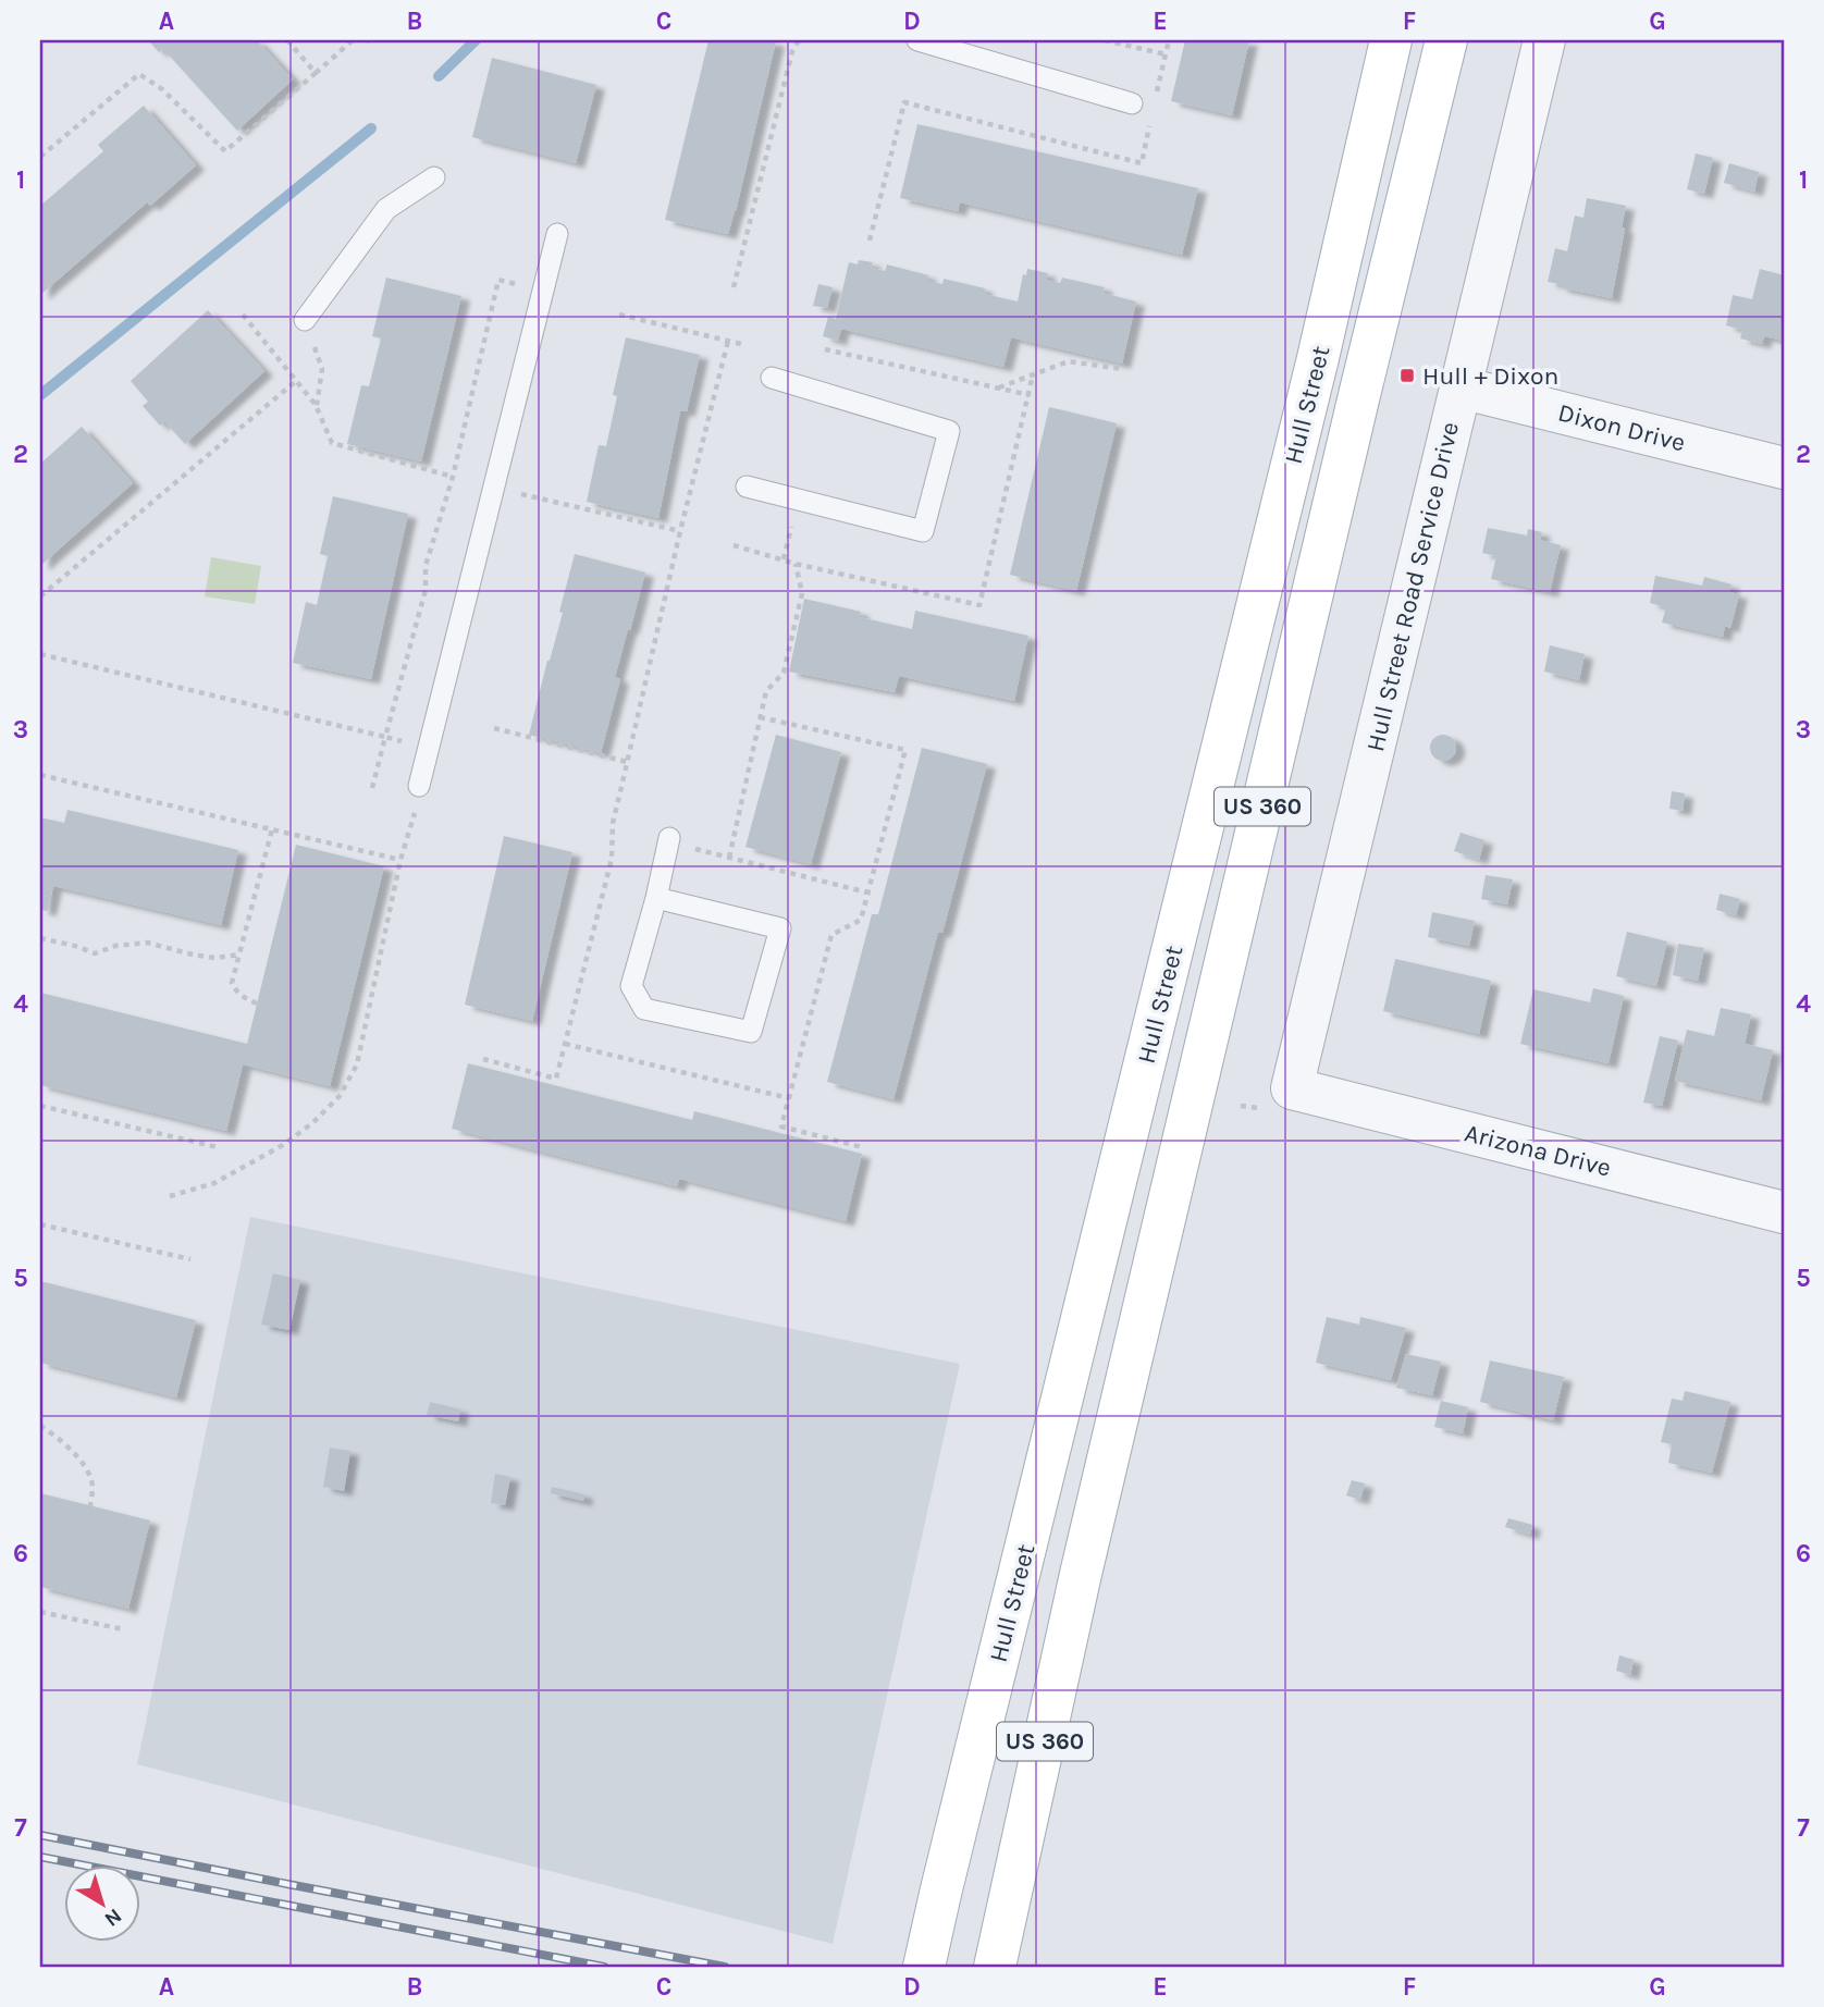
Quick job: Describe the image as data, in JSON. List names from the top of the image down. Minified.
{"streets":{"main road":["Hull Street","US 360"],"street":["Dixon Drive","Hull Street Road Service Drive","Arizona Drive"]},"crossings":[["Dixon Drive","Hull Street Road Service Drive"],["Hull Street Road Service Drive","Arizona Drive"]],"places":{"transit":["Hull + Dixon"]},"north":"bottom right","grid":{"columns":["A","B","C","D","E","F","G"],"rows":["1","2","3","4","5","6","7"]}}
